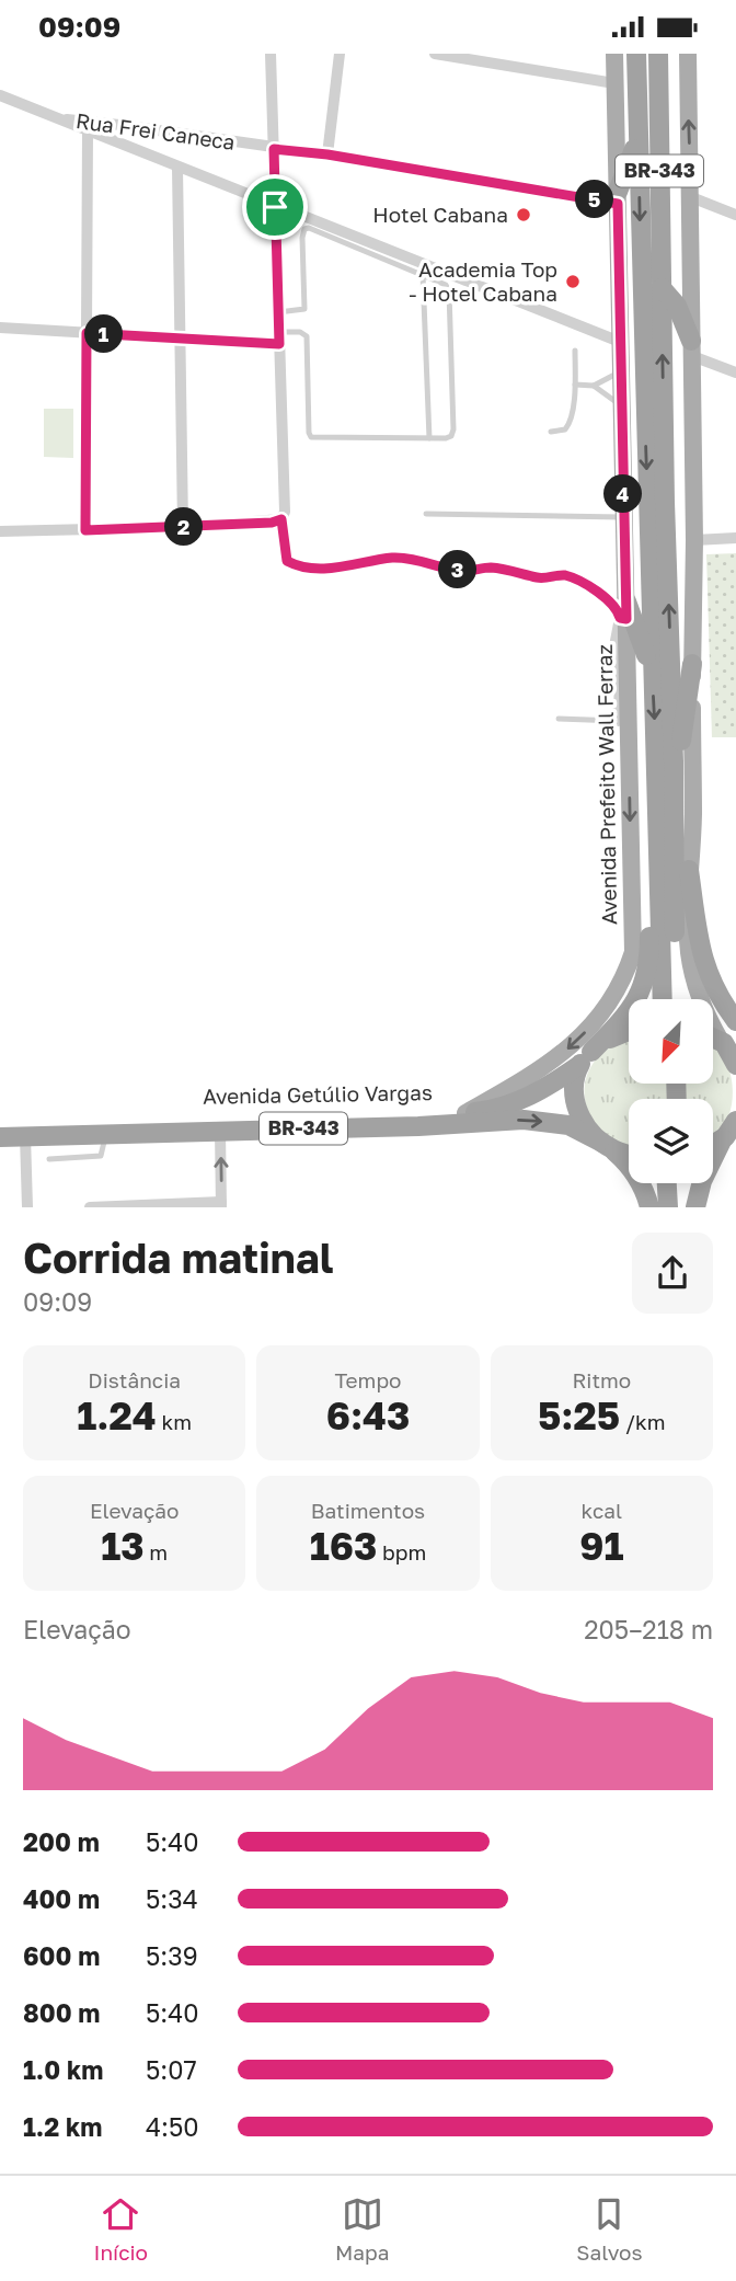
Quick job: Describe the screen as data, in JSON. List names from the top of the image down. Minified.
{"streets":{"highway":["BR-343","Avenida Getúlio Vargas"],"main road":["Avenida Prefeito Wall Ferraz"],"street":["Rua Frei Caneca"]},"crossings":[["Rua Frei Caneca","Avenida Prefeito Wall Ferraz"],["BR-343","Avenida Getúlio Vargas"],["Avenida Prefeito Wall Ferraz","Avenida Getúlio Vargas"]],"places":["Hotel Cabana","Academia Top - Hotel Cabana"],"north":"bottom left","page":{"status":"09:09","pins":["5","1","4","2","3"],"heading":["Corrida matinal","09:09"],"stats":[["Distância","1.24 km"],["Tempo","6:43"],["Ritmo","5:25 /km"],["Elevação","13 m"],["Batimentos","163 bpm"],["kcal","91"]],"chart":["Elevação","205–218 m"],"list":[{"name":"200 m","note":"5:40"},{"name":"400 m","note":"5:34"},{"name":"600 m","note":"5:39"},{"name":"800 m","note":"5:40"},{"name":"1.0 km","note":"5:07"},{"name":"1.2 km","note":"4:50"}],"tabs":["Início","Mapa","Salvos"]}}
